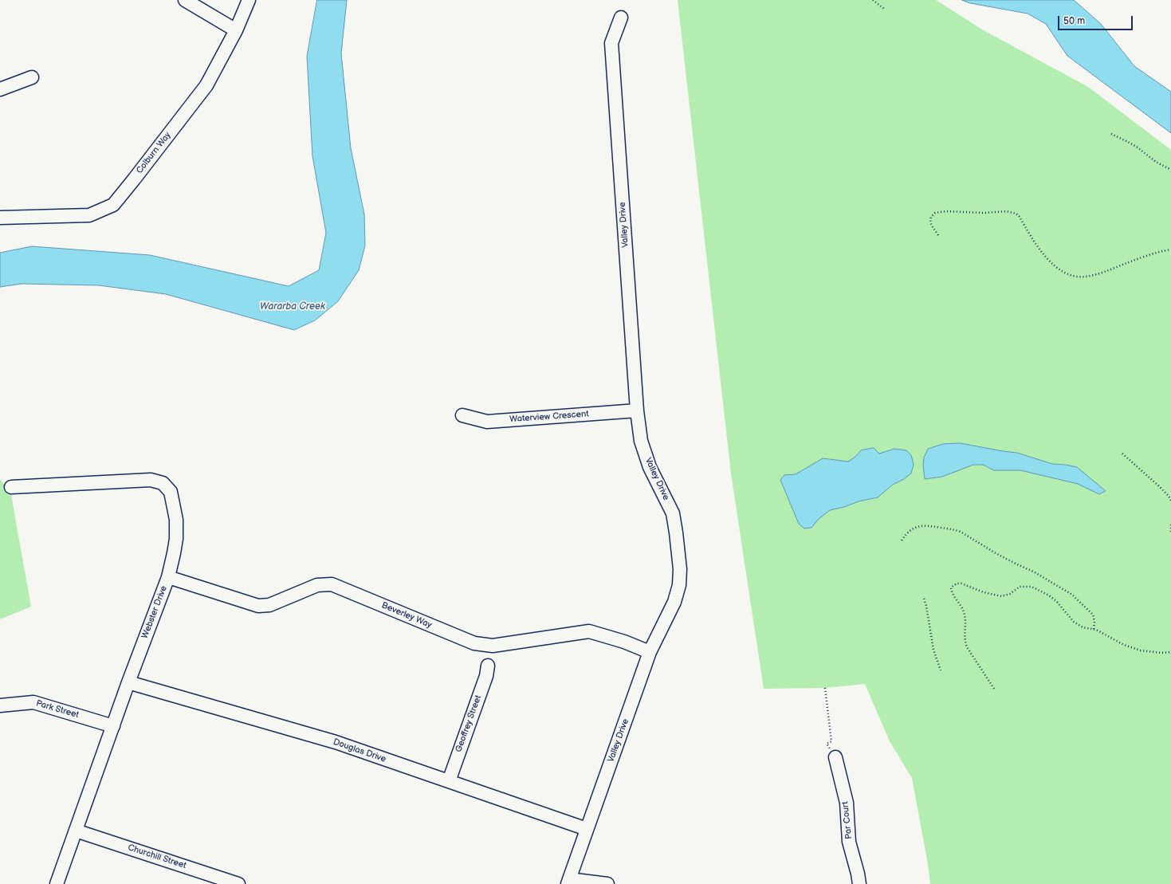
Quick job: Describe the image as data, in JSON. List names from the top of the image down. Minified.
{"streets":{"street":["Colburn Way","Valley Drive","Waterview Crescent","Webster Drive","Beverley Way","Park Street","Geoffrey Street","Douglas Drive","Par Court","Churchill Street"]},"crossings":[["Valley Drive","Waterview Crescent"],["Valley Drive","Beverley Way"],["Valley Drive","Douglas Drive"],["Webster Drive","Beverley Way"],["Webster Drive","Park Street"],["Webster Drive","Douglas Drive"],["Webster Drive","Churchill Street"],["Geoffrey Street","Douglas Drive"]],"water":["Wararba Creek"],"scale_bar":"50 m"}
